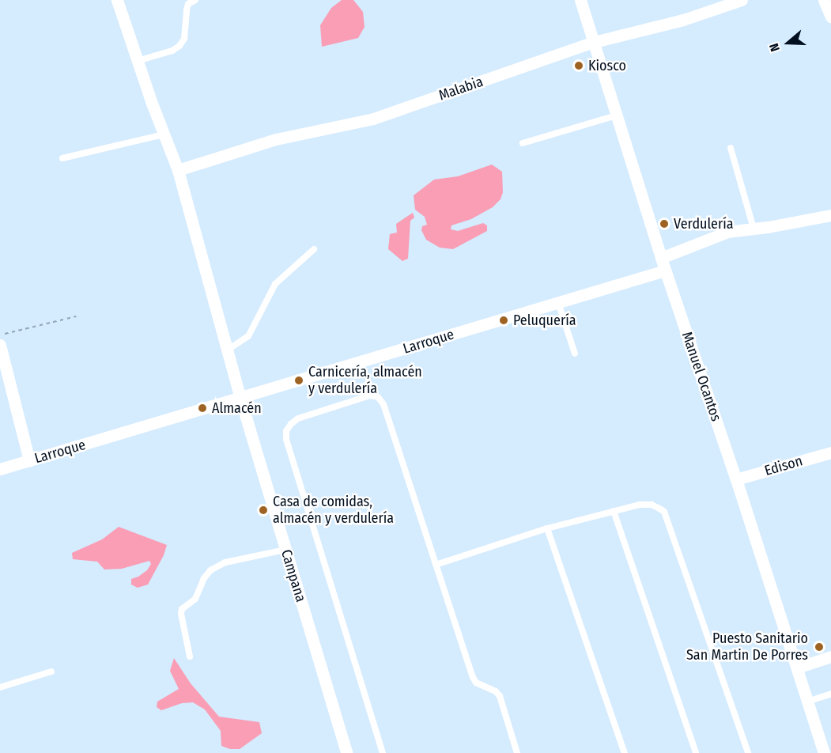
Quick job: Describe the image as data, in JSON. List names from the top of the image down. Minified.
{"streets":{"street":["Malabia","Larroque","Manuel Ocantos","Edison","Campana"]},"crossings":[["Malabia","Manuel Ocantos"],["Malabia","Campana"],["Larroque","Manuel Ocantos"],["Larroque","Campana"],["Manuel Ocantos","Edison"]],"places":["Kiosco","Verdulería","Peluquería","Carnicería, almacén y verdulería","Almacén","Casa de comidas, almacén y verdulería","Puesto Sanitario San Martin De Porres"],"north":"left"}
